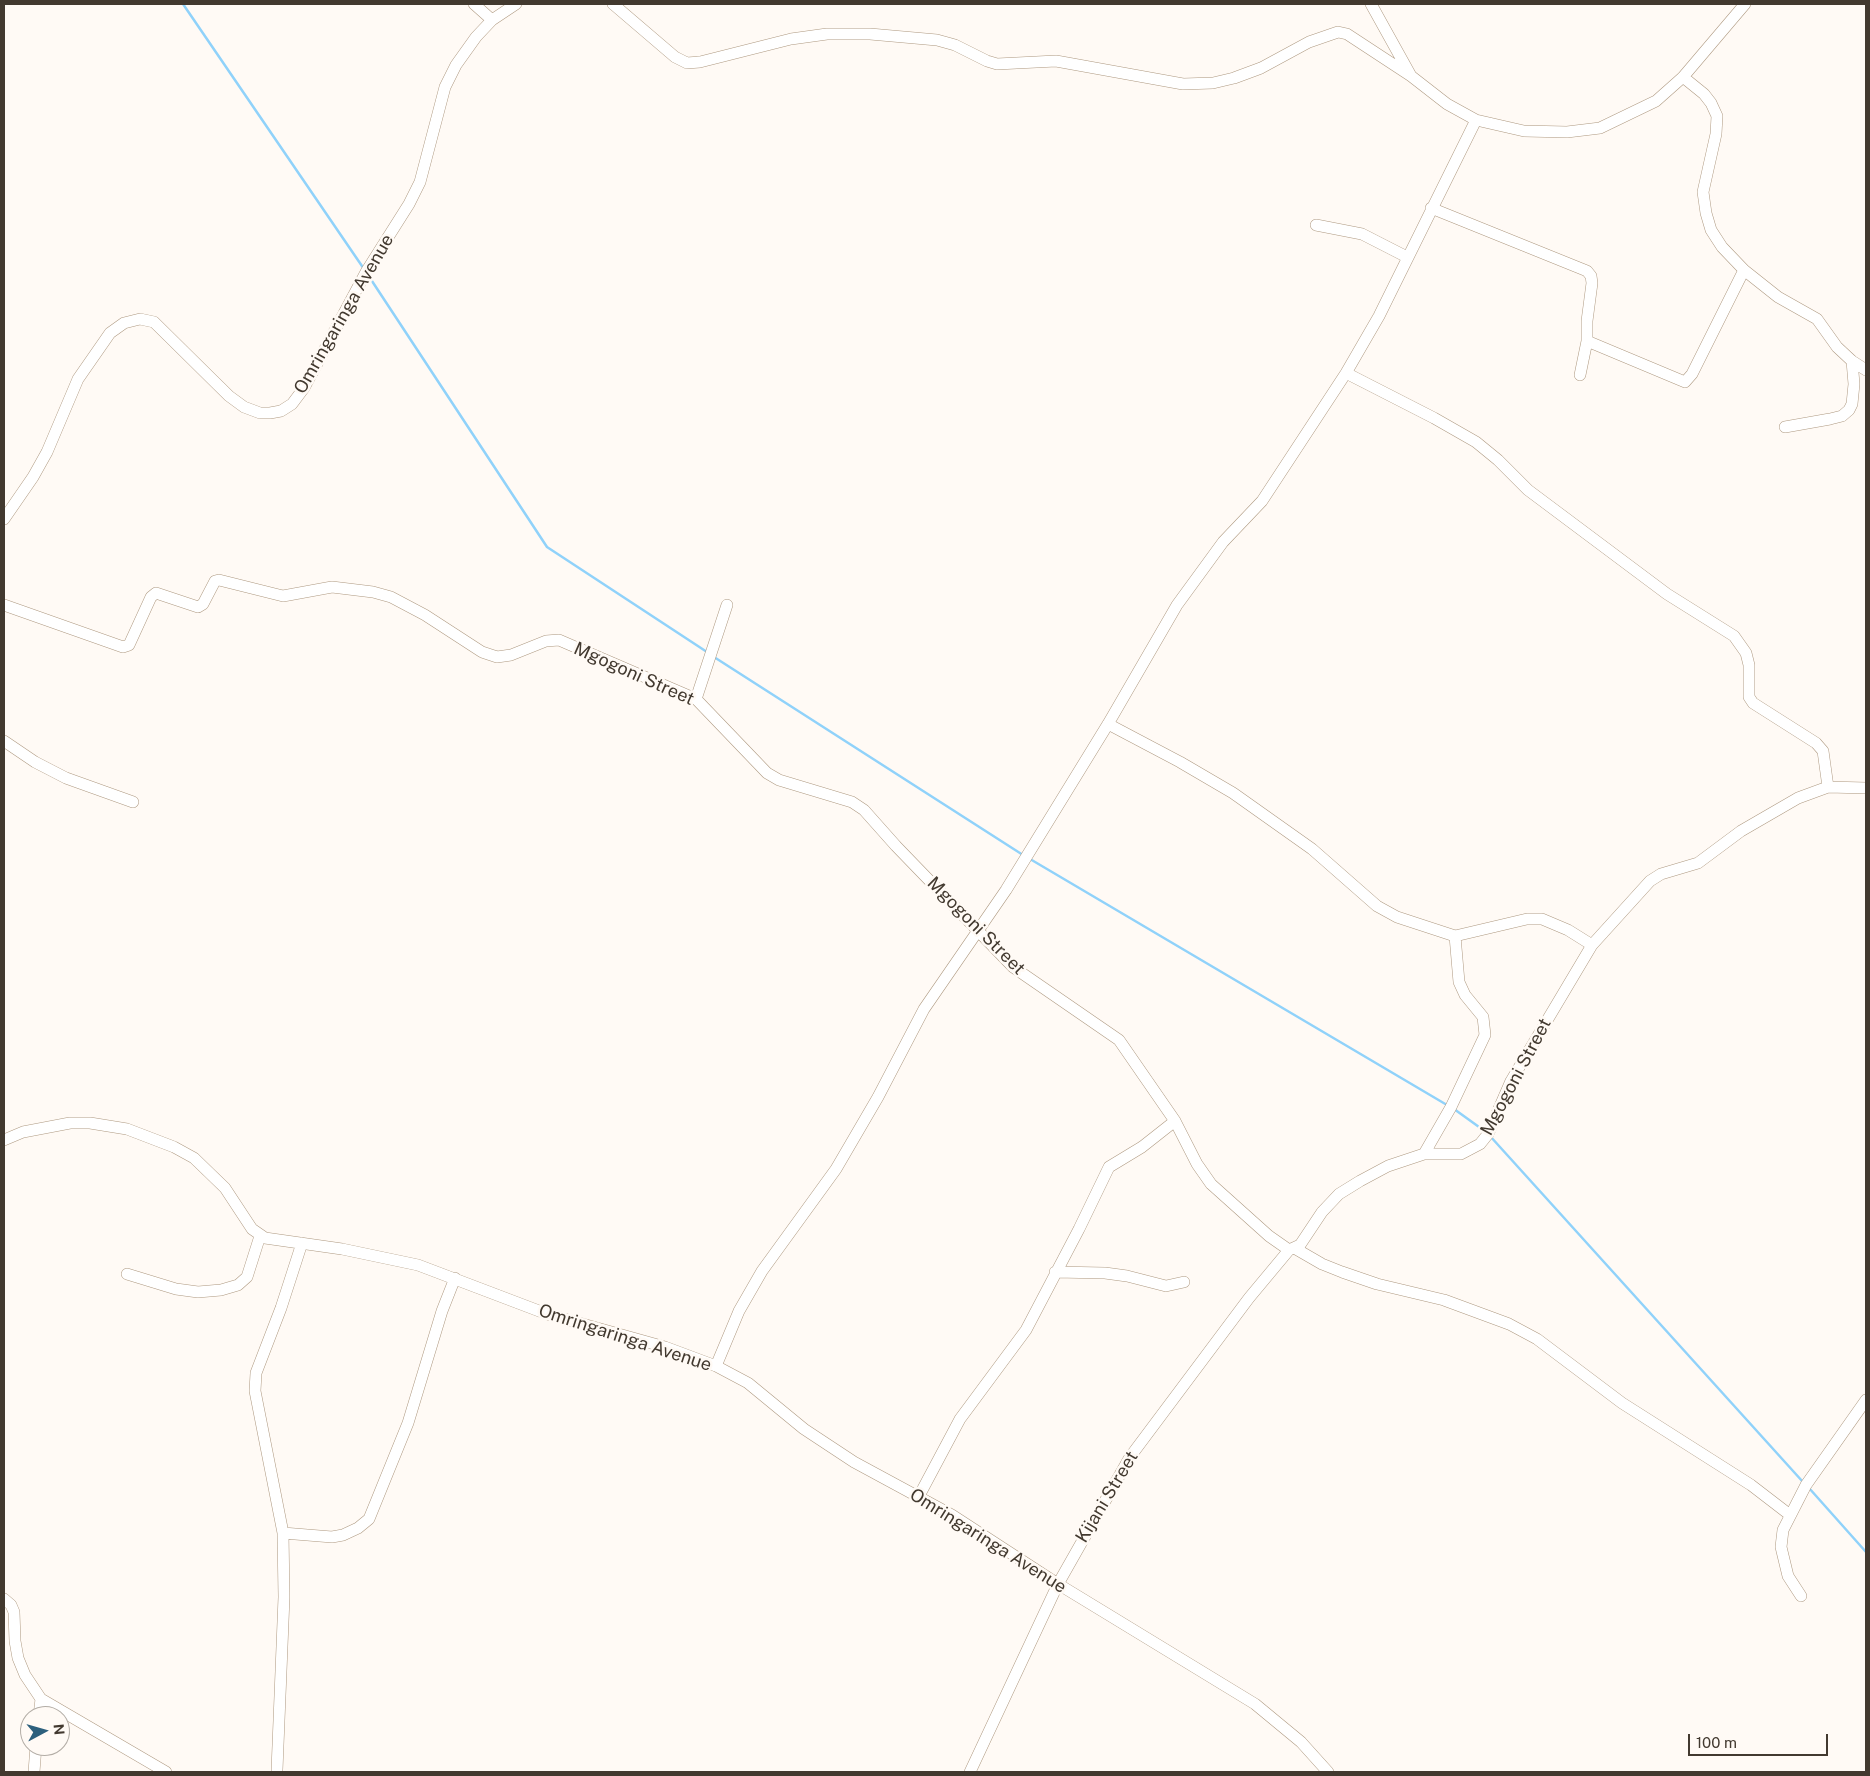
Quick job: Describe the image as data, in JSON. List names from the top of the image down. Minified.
{"streets":{"street":["Omringaringa Avenue","Mgogoni Street","Kijani Street"]},"crossings":[["Omringaringa Avenue","Kijani Street"],["Mgogoni Street","Kijani Street"]],"scale_bar":"100 m","north":"right"}
